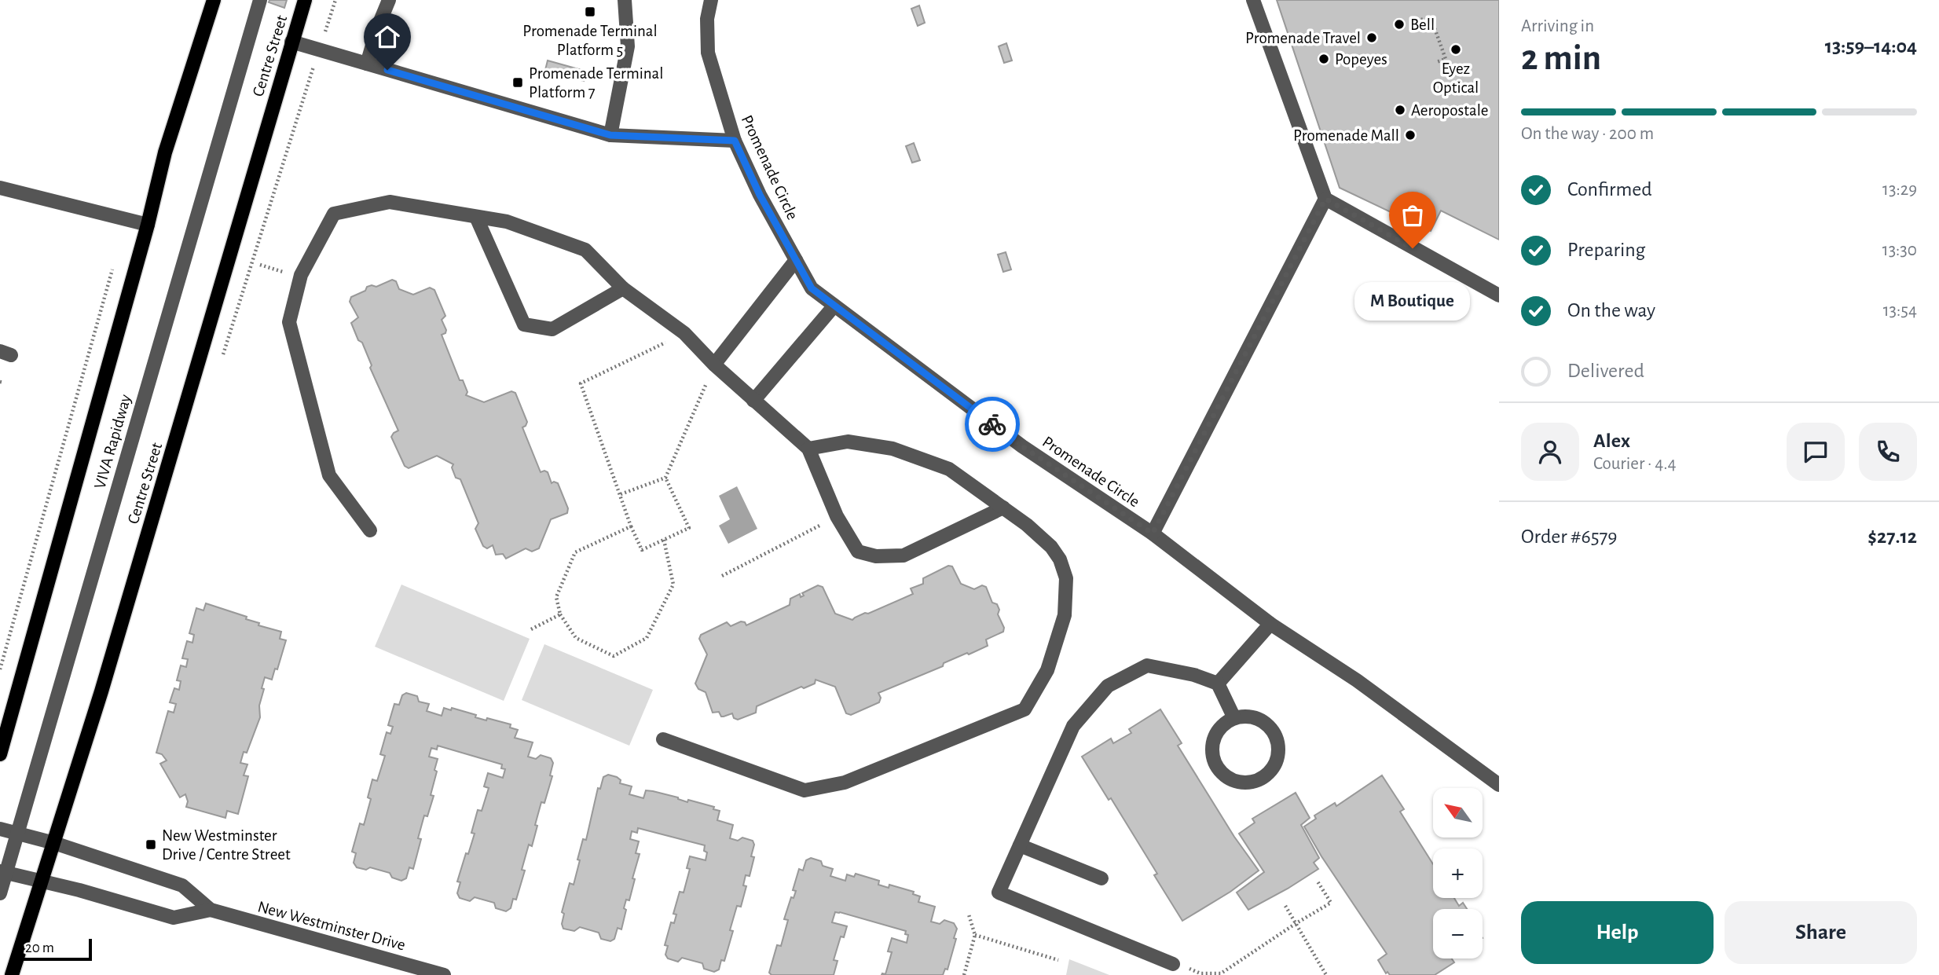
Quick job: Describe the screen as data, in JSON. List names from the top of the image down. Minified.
{"streets":{"main road":["Centre Street"],"street":["Promenade Circle","VIVA Rapidway","New Westminster Drive"]},"crossings":[["Centre Street","New Westminster Drive"],["VIVA Rapidway","New Westminster Drive"]],"places":{"transit":["Promenade Terminal Platform 5","Promenade Terminal Platform 7","New Westminster Drive / Centre Street"],"other":["Bell","Promenade Travel","Eyez Optical","Popeyes","Aeropostale","Promenade Mall","M Boutique"]},"scale_bar":"20 m","north":"top left","page":{"heading":["2 min","Arriving in","13:59–14:04"],"panel":["Alex","Courier · 4.4","Order #6579","$27.12"],"bar":"On the way · 200 m","list":[["Confirmed","13:29"],["Preparing","13:30"],["On the way","13:54"],"Delivered"],"bubble":"M Boutique","map_buttons":["+","−"],"buttons":["Help","Share"],"scale":"20 m"}}
